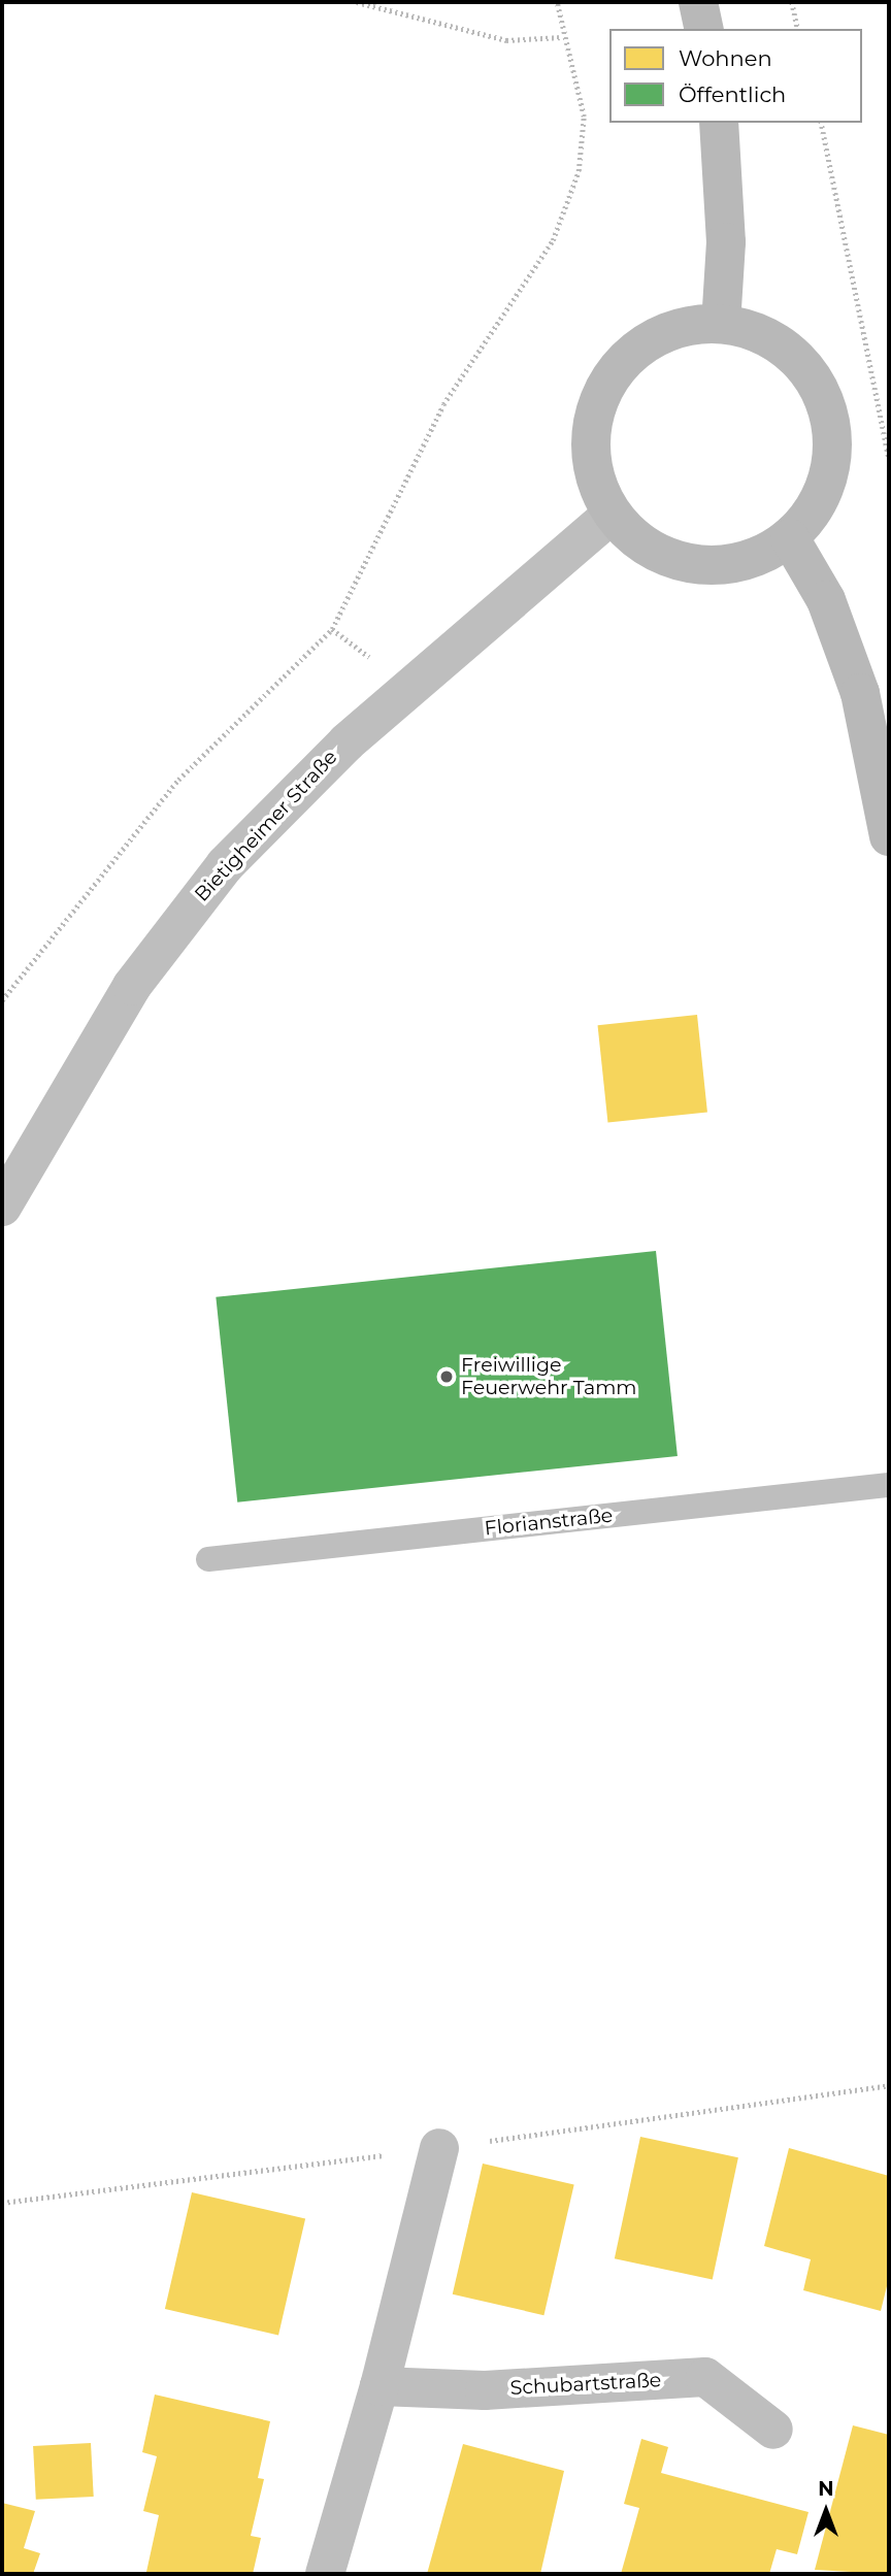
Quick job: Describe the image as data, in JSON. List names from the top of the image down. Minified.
{"streets":{"street":["Bietigheimer Straße","Schubartstraße"],"lane":["Florianstraße"]},"places":["Freiwillige Feuerwehr Tamm"],"legend":["Wohnen","Öffentlich"],"north":"top"}
